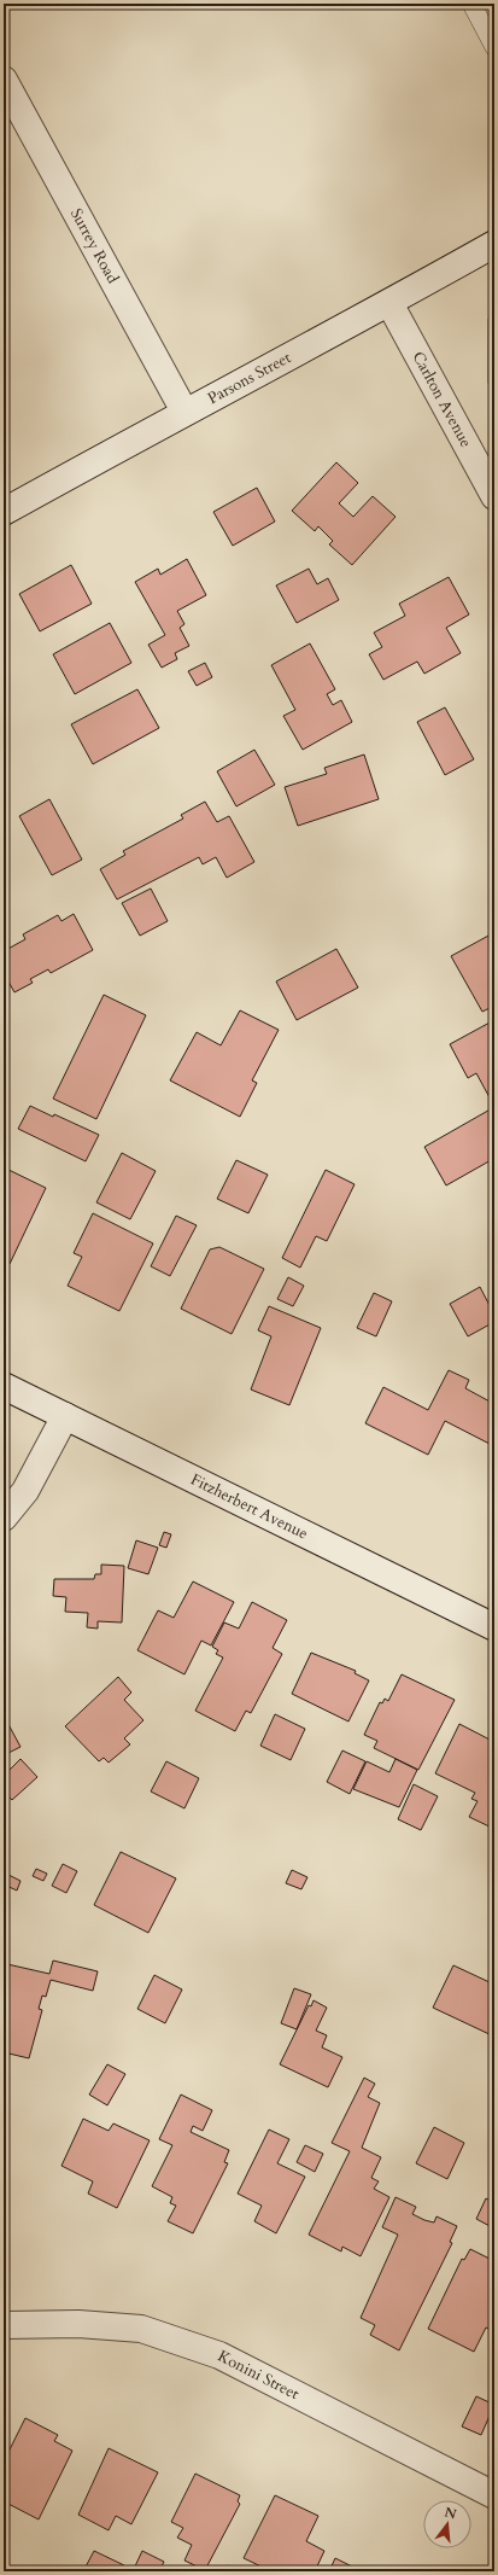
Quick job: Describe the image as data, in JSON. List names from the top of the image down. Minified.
{"streets":{"street":["Surrey Road","Parsons Street","Carlton Avenue","Fitzherbert Avenue","Konini Street"]},"crossings":[["Surrey Road","Parsons Street"],["Parsons Street","Carlton Avenue"]],"north":"top"}
